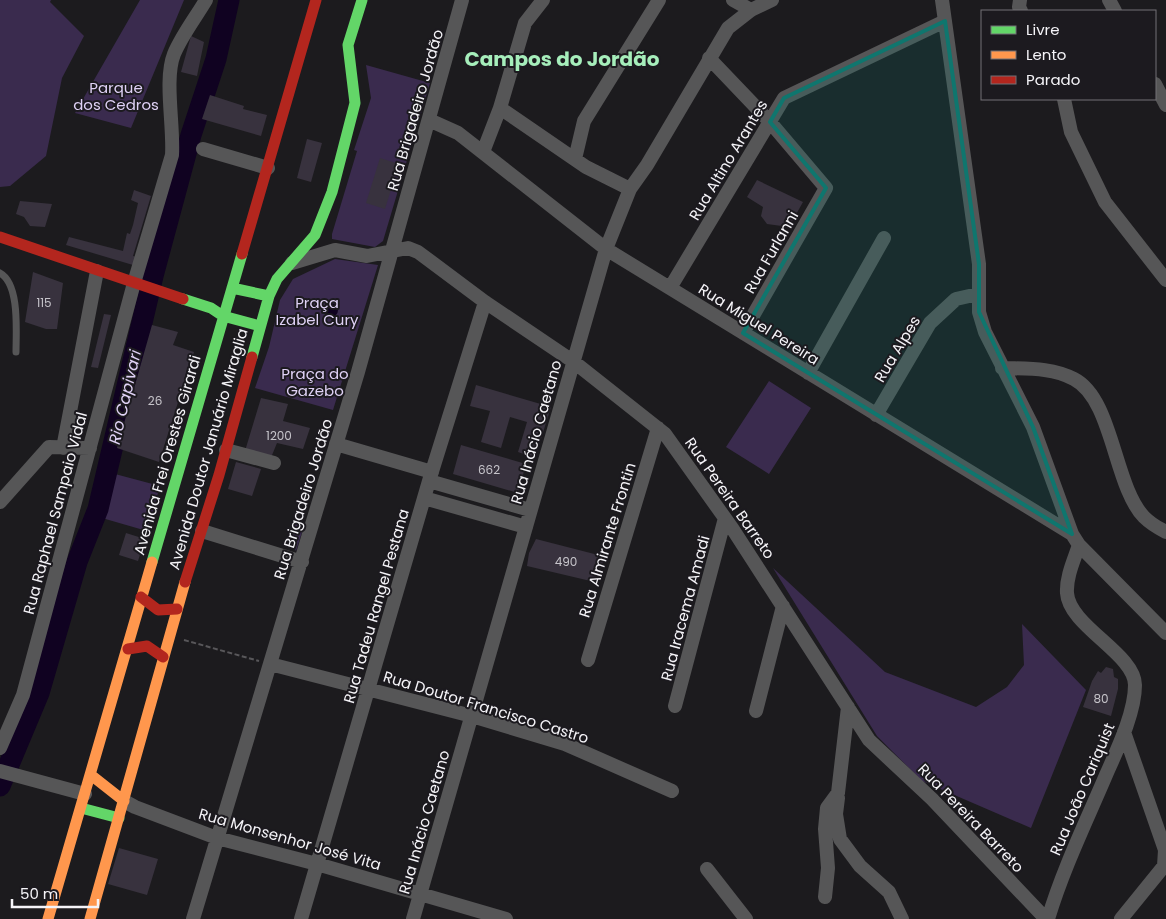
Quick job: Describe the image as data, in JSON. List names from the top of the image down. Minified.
{"streets":{"main road":["Avenida Doutor Januário Miraglia","Avenida Frei Orestes Girardi"],"street":["Rua Brigadeiro Jordão","Rua Altino Arantes","Rua Furlanni","Rua Miguel Pereira","Rua Alpes","Rua Inácio Caetano","Rua Pereira Barreto","Rua Raphael Sampaio Vidal","Rua Almirante Frontin","Rua Tadeu Rangel Pestana","Rua Iracema Amadi","Rua Doutor Francisco Castro","Rua João Cariquist","Rua Monsenhor José Vita"]},"crossings":[["Rua Brigadeiro Jordão","Rua Miguel Pereira"],["Rua Brigadeiro Jordão","Rua Pereira Barreto"],["Rua Brigadeiro Jordão","Rua Doutor Francisco Castro"],["Rua Brigadeiro Jordão","Rua Monsenhor José Vita"],["Rua Altino Arantes","Rua Furlanni"],["Rua Altino Arantes","Rua Miguel Pereira"],["Rua Furlanni","Rua Miguel Pereira"],["Rua Miguel Pereira","Rua Alpes"],["Rua Miguel Pereira","Rua Inácio Caetano"],["Rua Miguel Pereira","Rua João Cariquist"],["Rua Inácio Caetano","Rua Pereira Barreto"],["Rua Inácio Caetano","Rua Doutor Francisco Castro"],["Rua Inácio Caetano","Rua Monsenhor José Vita"],["Avenida Doutor Januário Miraglia","Rua Pereira Barreto"],["Avenida Doutor Januário Miraglia","Rua Monsenhor José Vita"],["Rua Pereira Barreto","Rua Almirante Frontin"],["Rua Pereira Barreto","Rua Tadeu Rangel Pestana"],["Rua Pereira Barreto","Rua Iracema Amadi"],["Rua Pereira Barreto","Rua João Cariquist"],["Rua Tadeu Rangel Pestana","Rua Doutor Francisco Castro"],["Rua Tadeu Rangel Pestana","Rua Monsenhor José Vita"]],"districts":["Campos do Jordão"],"water":["Rio Capivari"],"parks":["Parque dos Cedros","Praça Izabel Cury","Praça do Gazebo"],"house_numbers":["115","26","1200","662","490","80"],"legend":["Livre","Lento","Parado"],"scale_bar":"50 m"}
